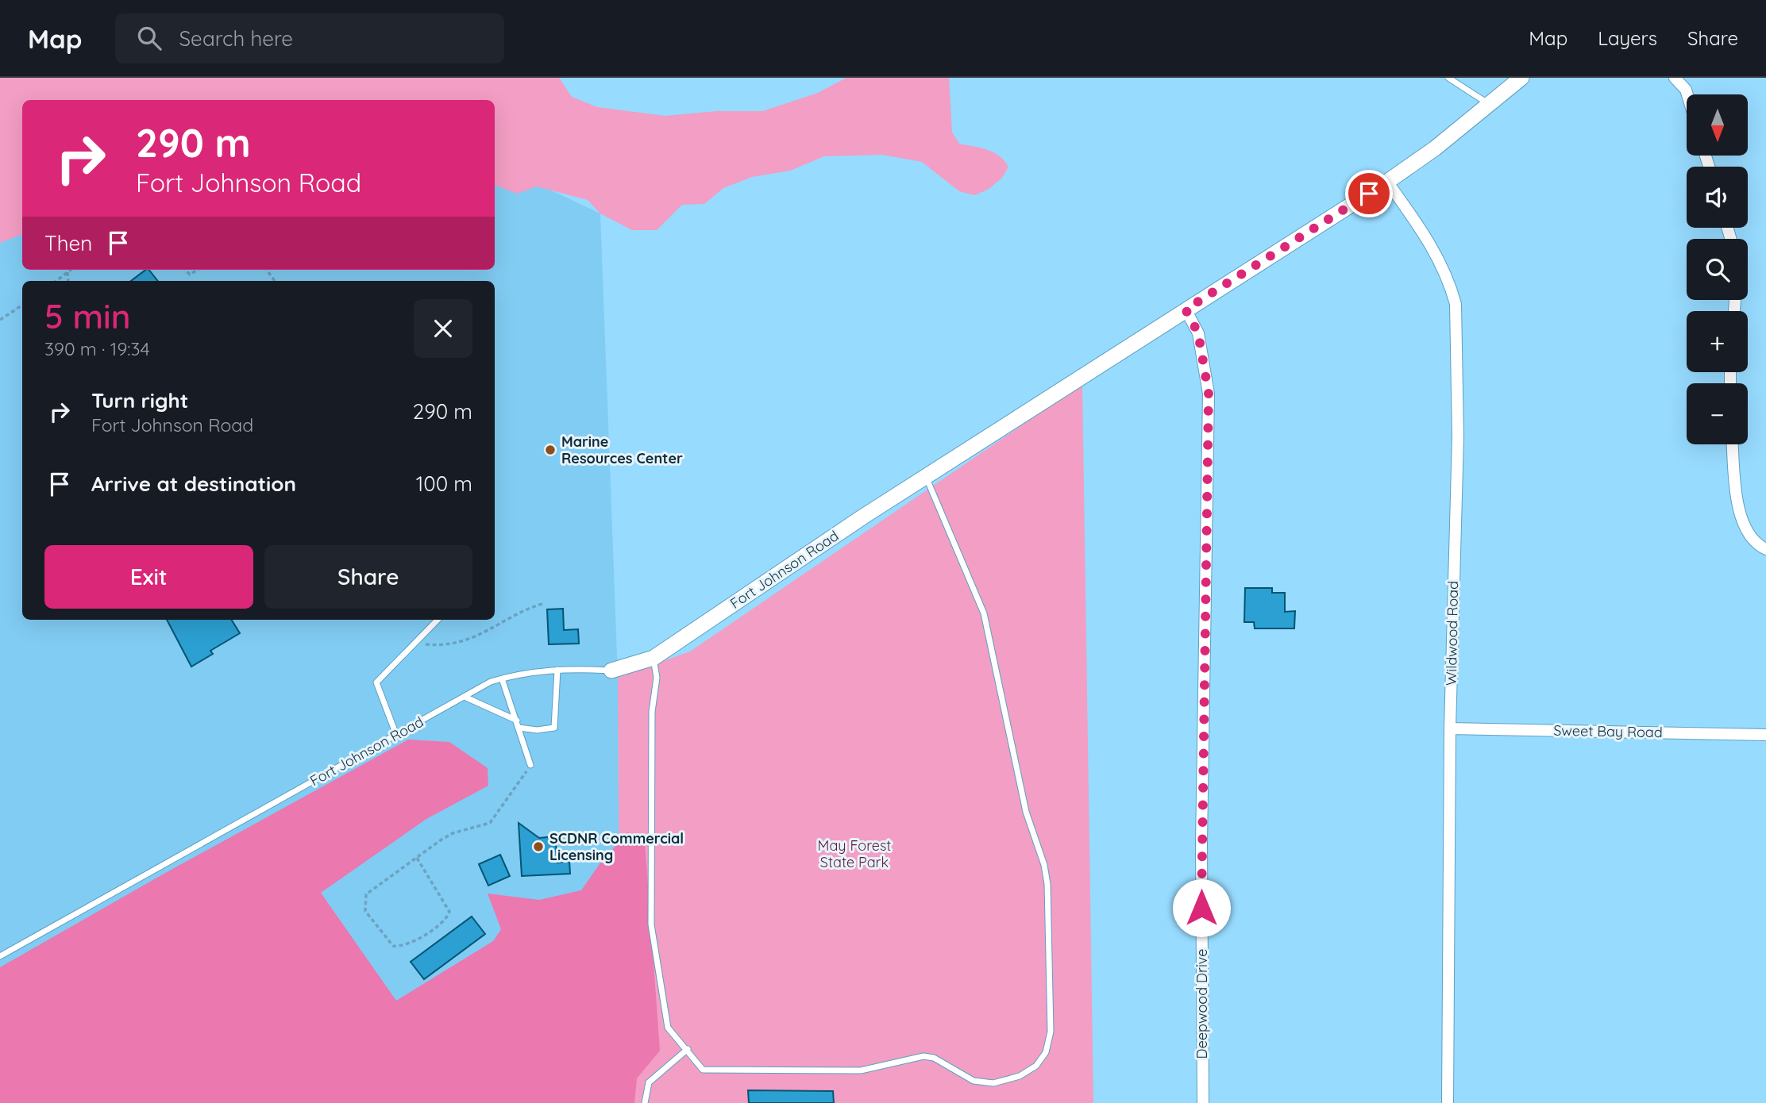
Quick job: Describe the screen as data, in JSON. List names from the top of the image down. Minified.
{"streets":{"street":["Fort Johnson Road","Wildwood Road","Sweet Bay Road","Deepwood Drive"]},"crossings":[["Fort Johnson Road","Wildwood Road"],["Fort Johnson Road","Deepwood Drive"],["Wildwood Road","Sweet Bay Road"]],"parks":["May Forest State Park"],"places":["Marine Resources Center","SCDNR Commercial Licensing"],"north":"bottom","page":{"header":"Map","search":"Search here","nav":["Map","Layers","Share"],"map_buttons":["+","−"],"turn":["290 m","Fort Johnson Road"],"then":"Then","heading":["5 min","390 m · 19:34"],"list":[{"name":"Turn right","note":"Fort Johnson Road","value":"290 m"},{"name":"Arrive at destination","value":"100 m"}],"buttons":["Exit","Share"]}}
